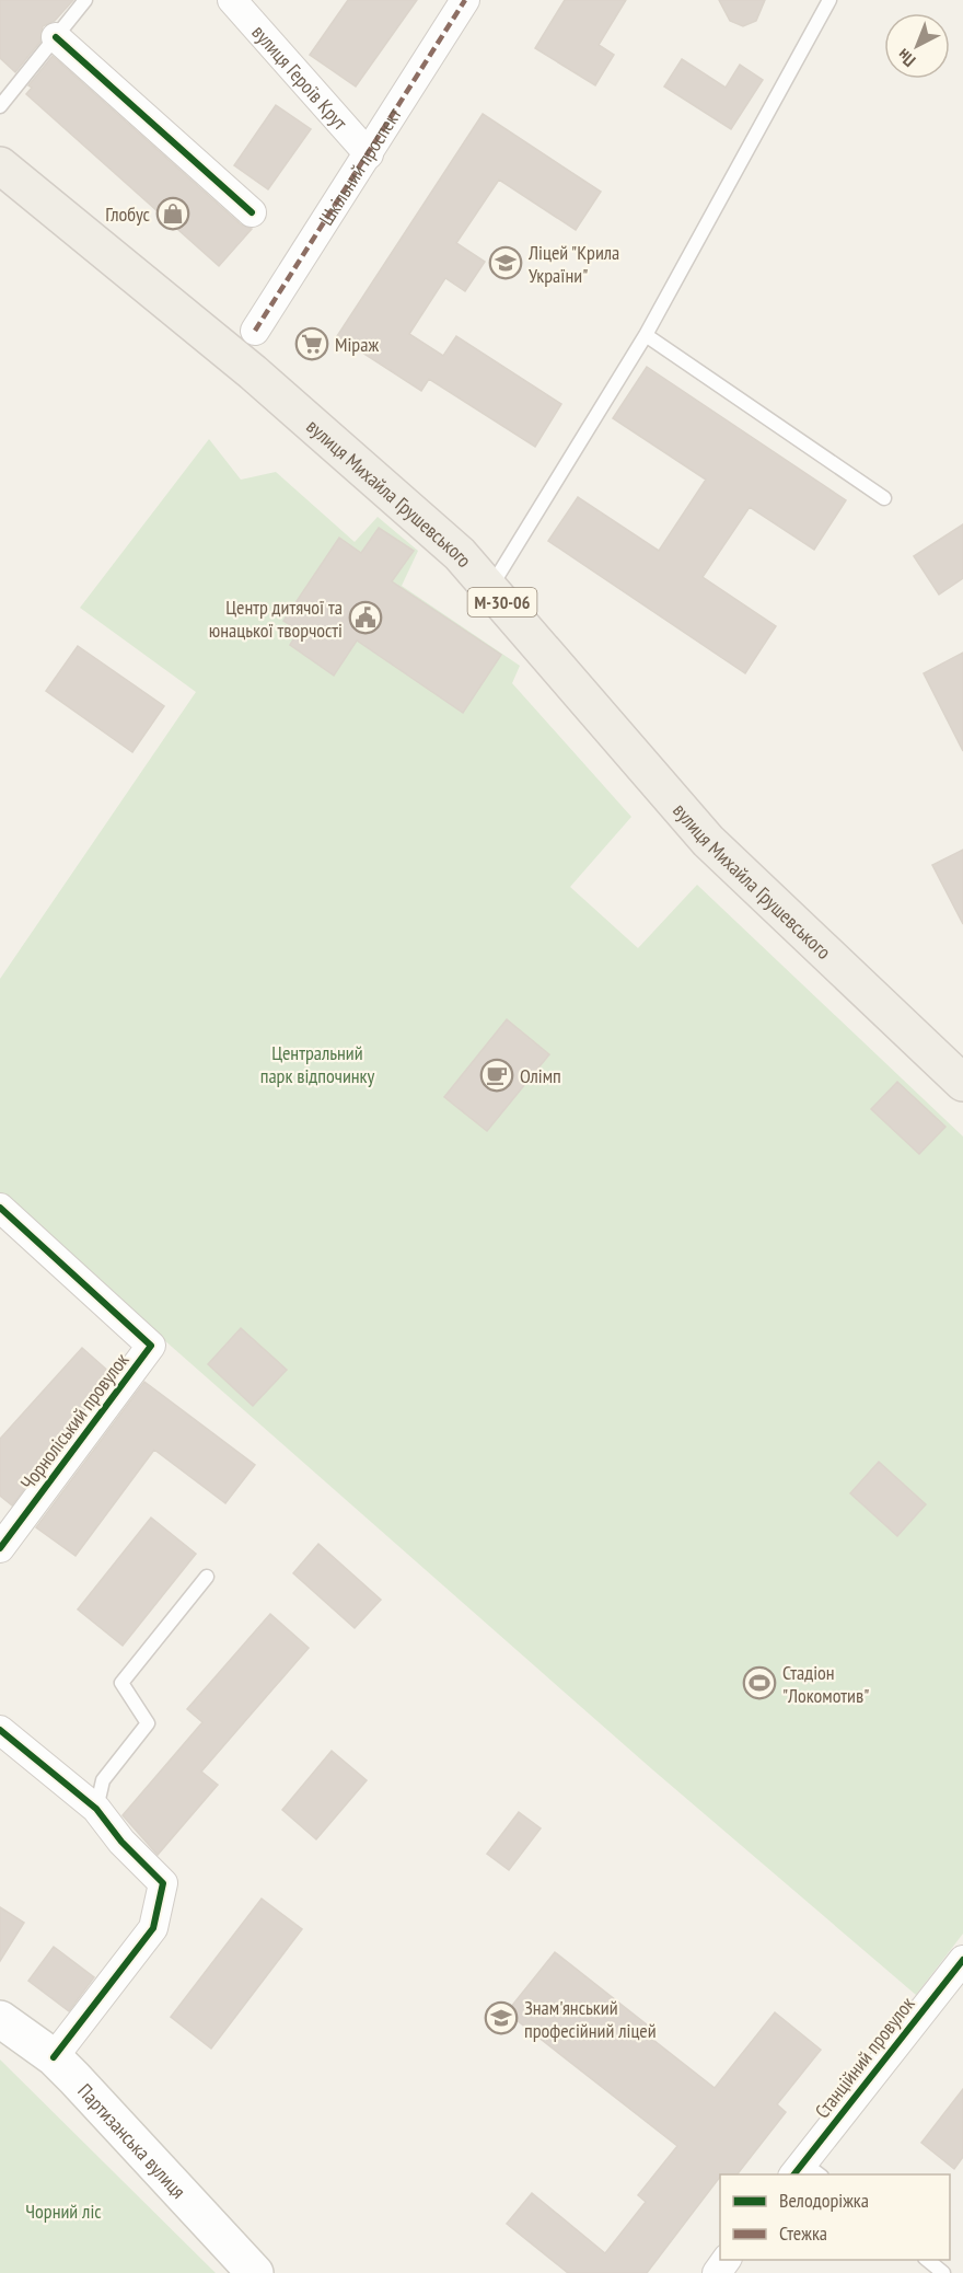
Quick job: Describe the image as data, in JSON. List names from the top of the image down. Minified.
{"streets":{"main road":["вулиця Михайла Грушевського","М-30-06"],"street":["вулиця Героїв Крут","Шкільний проспект","Чорноліський провулок","Станційний провулок","Партизанська вулиця"]},"crossings":[["вулиця Героїв Крут","Шкільний проспект"]],"parks":["Центральний парк відпочинку","Чорний ліс"],"places":{"shop":["Глобус"],"school or university":["Ліцей \"Крила України\"","Знам'янський професійний ліцей"],"supermarket":["Міраж"],"public building":["Центр дитячої та юнацької творчості"],"cafe":["Олімп"],"sports":["Стадіон \"Локомотив\""]},"legend":["Велодоріжка","Стежка"],"north":"bottom left"}
